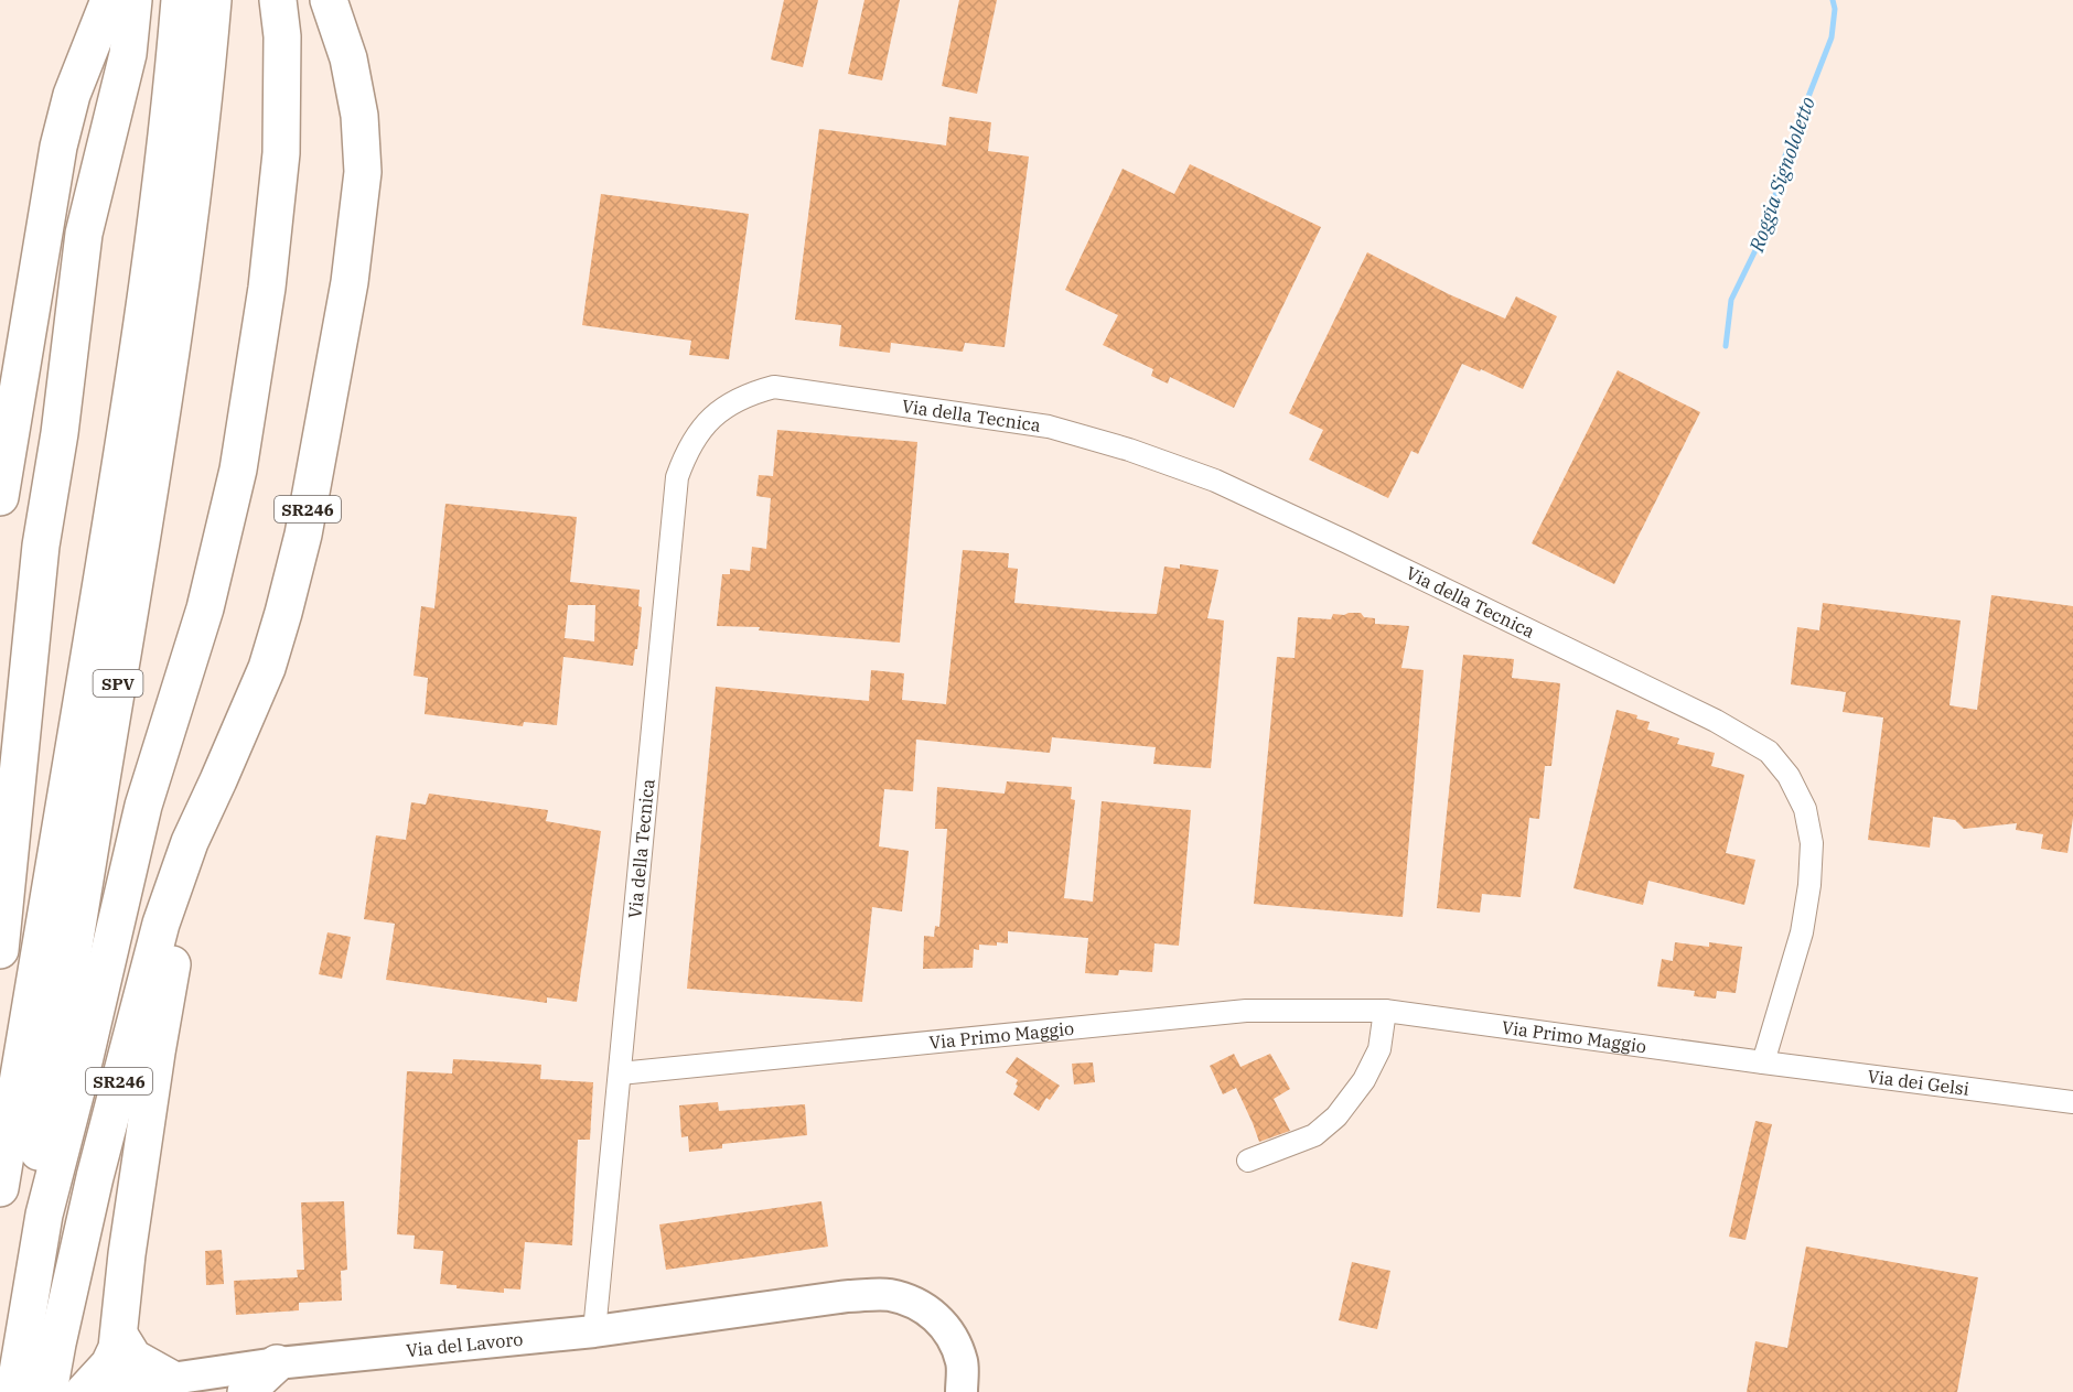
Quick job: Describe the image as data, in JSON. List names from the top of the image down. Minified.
{"streets":{"highway":["SR246","SPV"],"street":["Via della Tecnica","Via Primo Maggio","Via dei Gelsi","Via del Lavoro"]},"crossings":[["Via della Tecnica","Via Primo Maggio"],["Via della Tecnica","Via dei Gelsi"],["Via della Tecnica","Via del Lavoro"],["Via Primo Maggio","Via dei Gelsi"]],"water":["Roggia Signololetto"]}
